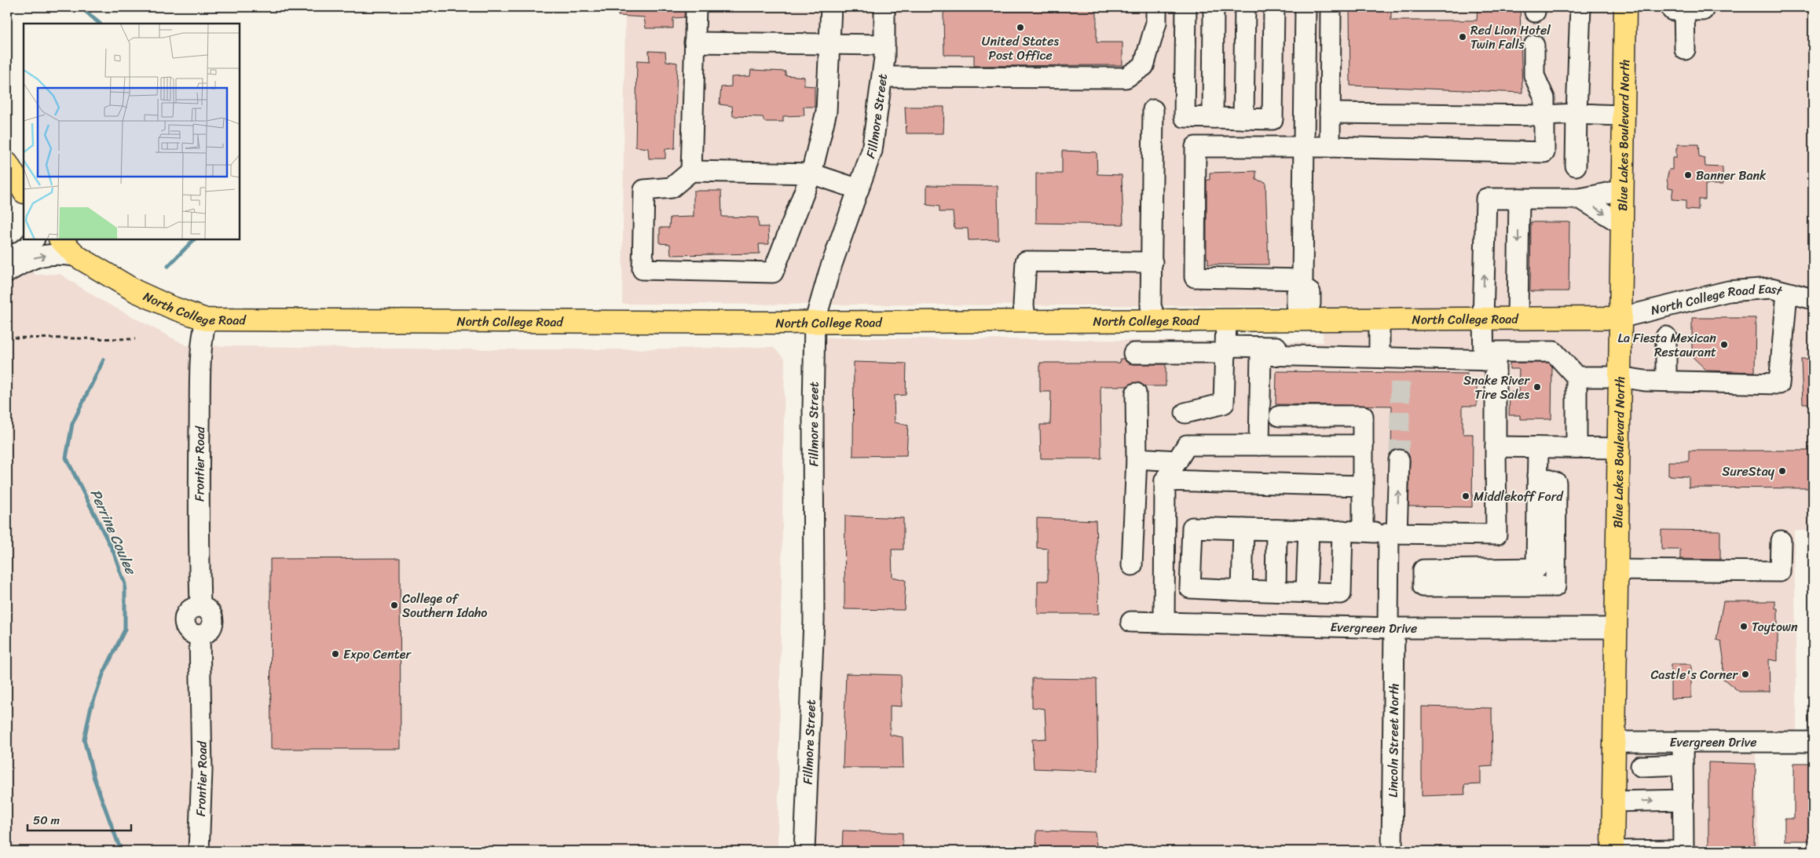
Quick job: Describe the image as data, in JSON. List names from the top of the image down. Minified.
{"streets":{"main road":["Blue Lakes Boulevard North","North College Road"],"street":["Fillmore Street","North College Road East","Frontier Road","Evergreen Drive","Lincoln Street North"]},"crossings":[["Fillmore Street","North College Road"],["Blue Lakes Boulevard North","North College Road East"],["Blue Lakes Boulevard North","North College Road"],["Blue Lakes Boulevard North","Evergreen Drive"],["North College Road East","North College Road"],["North College Road","Frontier Road"],["Evergreen Drive","Lincoln Street North"]],"water":["Perrine Coulee"],"places":["United States Post Office","Red Lion Hotel Twin Falls","Banner Bank","La Fiesta Mexican Restaurant","Snake River Tire Sales","SureStay","Middlekoff Ford","College of Southern Idaho","Toytown","Expo Center","Castle's Corner"],"scale_bar":"50 m"}
